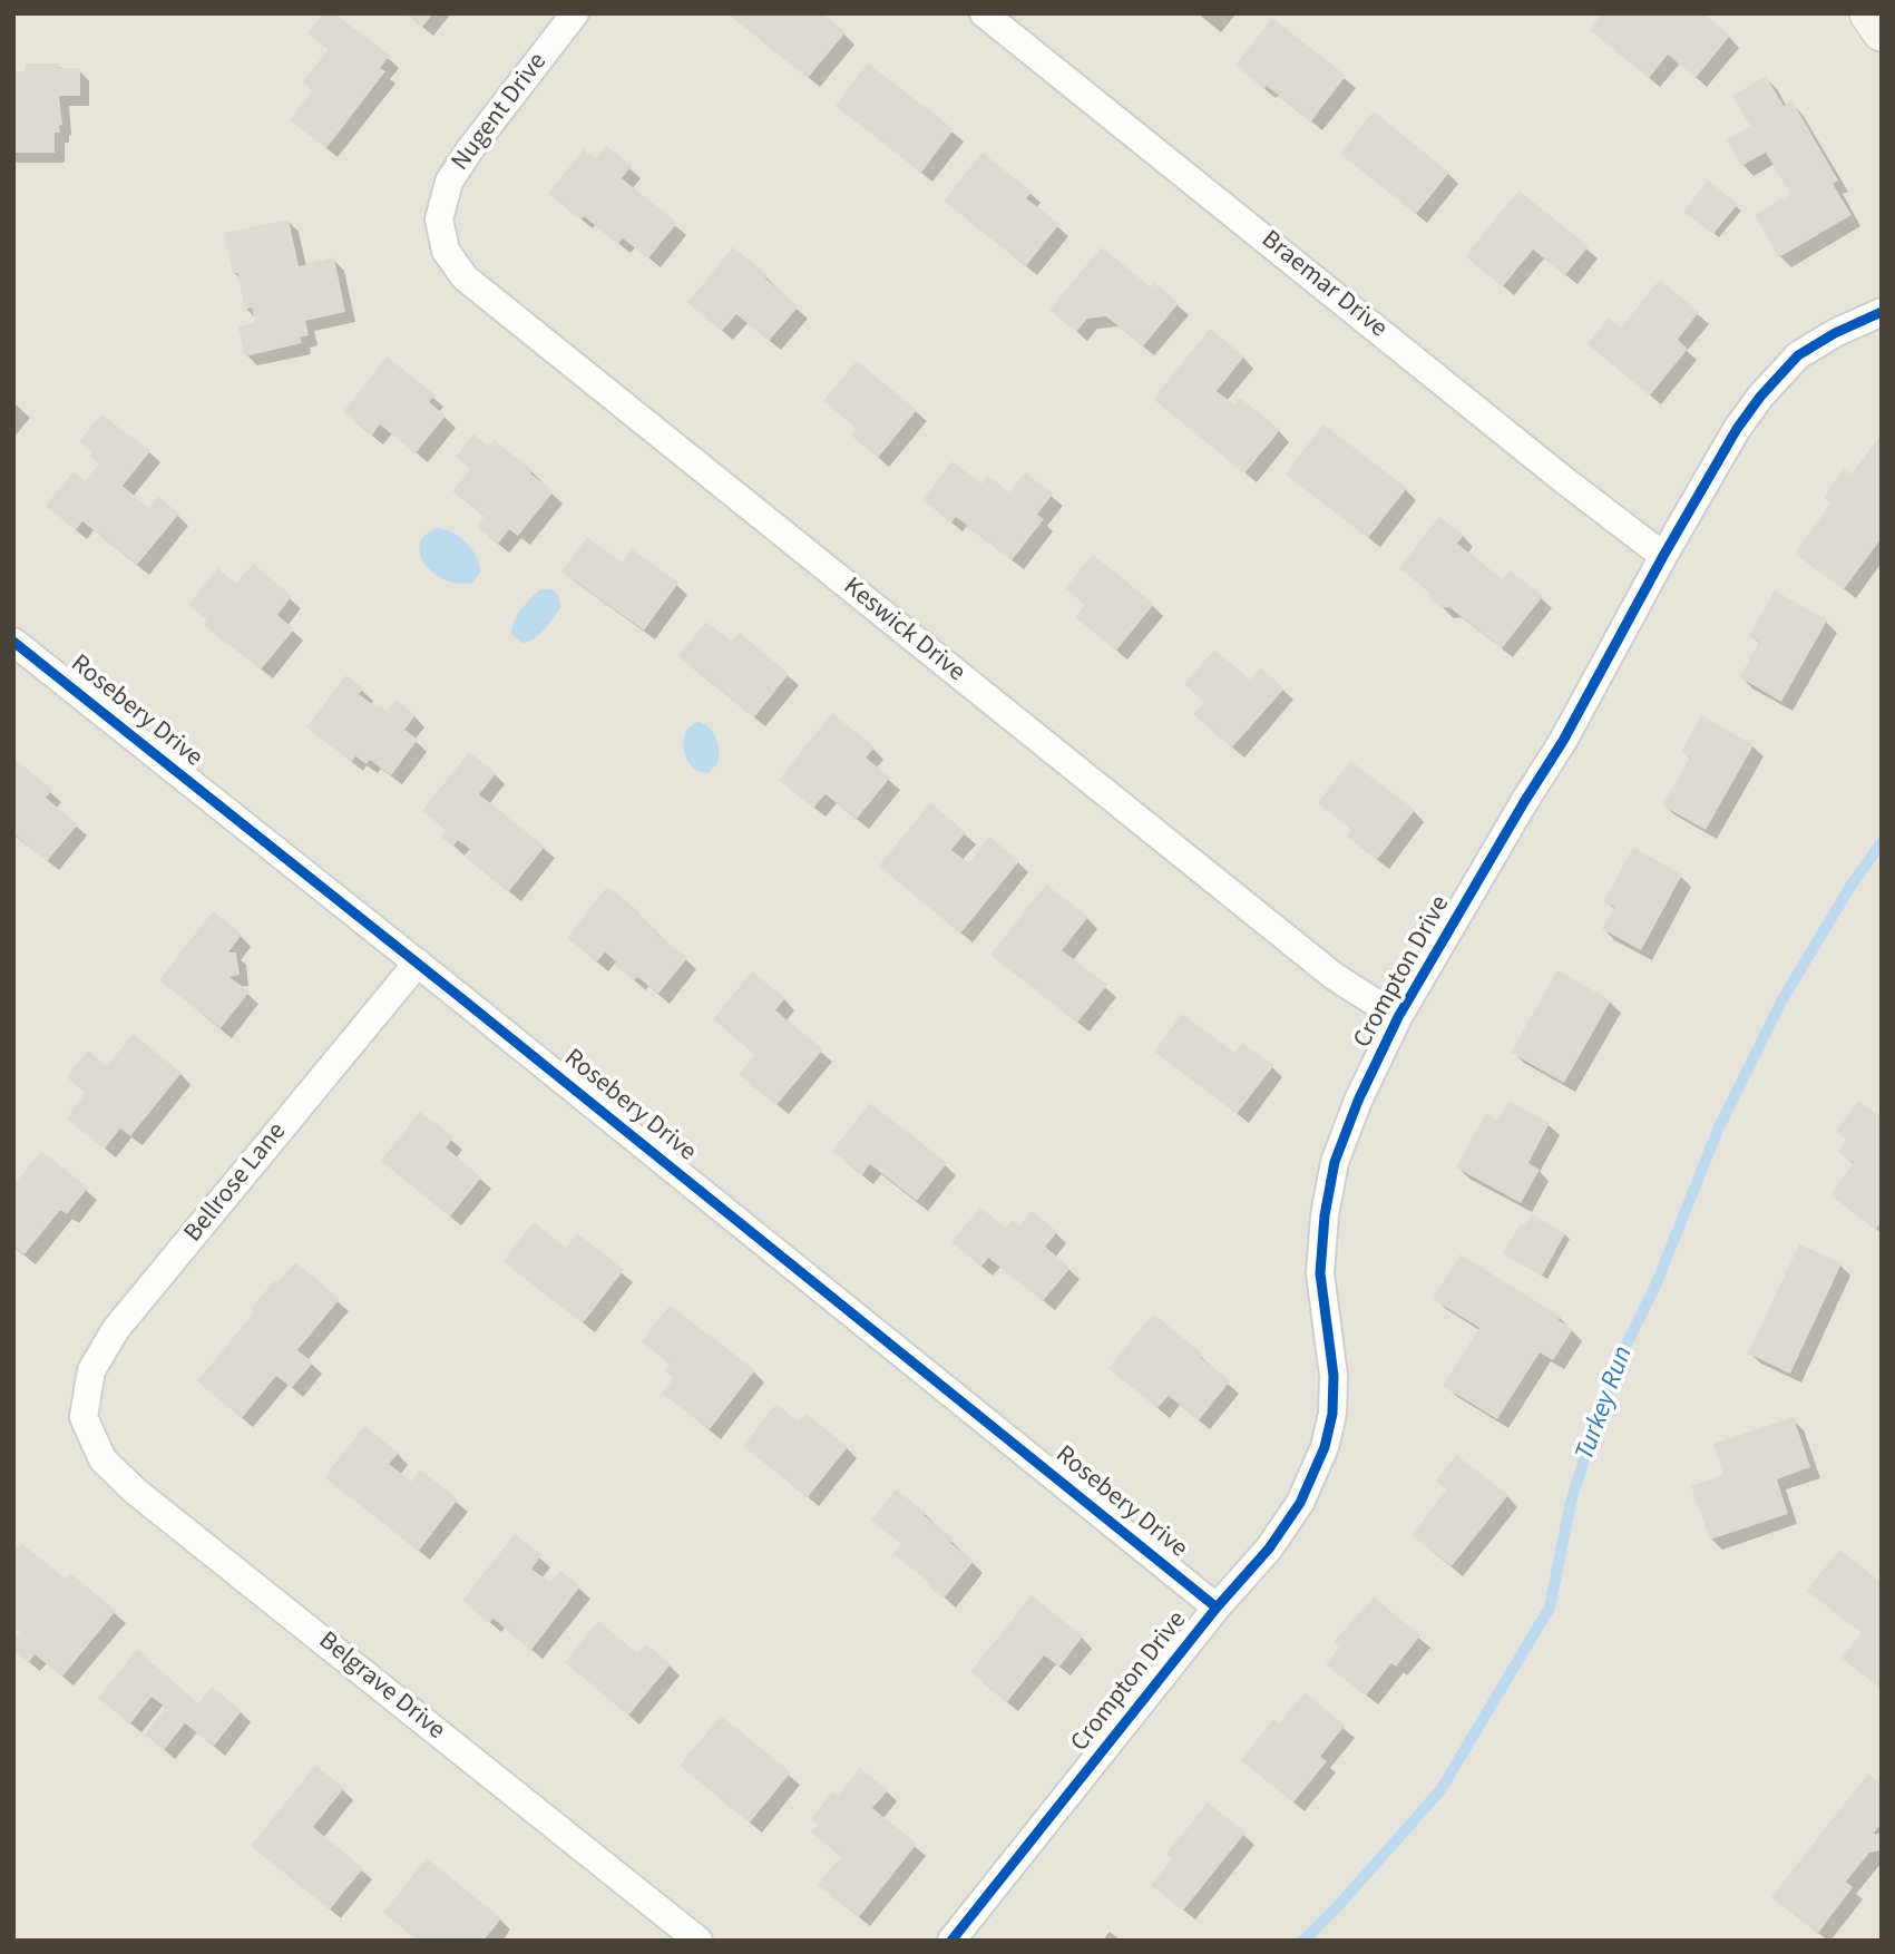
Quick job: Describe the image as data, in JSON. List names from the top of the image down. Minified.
{"streets":{"street":["Nugent Drive","Braemar Drive","Keswick Drive","Rosebery Drive","Crompton Drive","Bellrose Lane","Belgrave Drive"]},"crossings":[["Nugent Drive","Keswick Drive"],["Braemar Drive","Crompton Drive"],["Keswick Drive","Crompton Drive"],["Rosebery Drive","Crompton Drive"],["Rosebery Drive","Bellrose Lane"],["Bellrose Lane","Belgrave Drive"]],"water":["Turkey Run"]}
